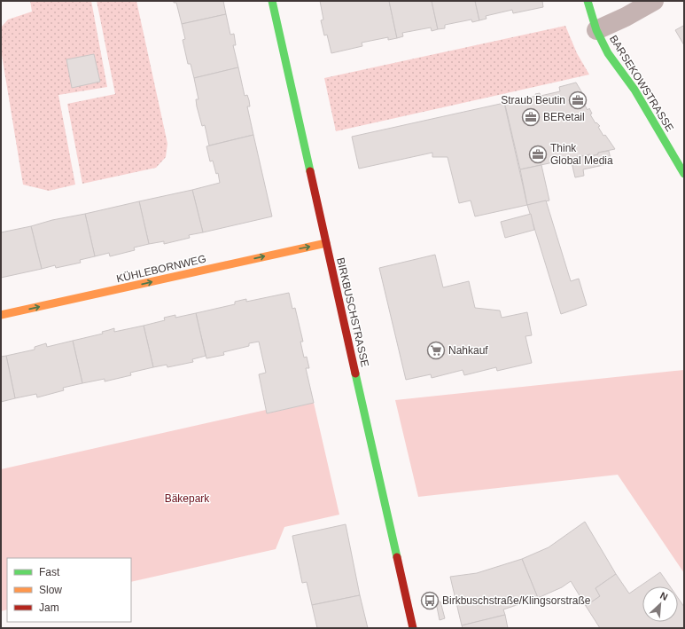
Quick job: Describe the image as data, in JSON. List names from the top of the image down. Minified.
{"streets":{"street":["BARSEKOWSTRASSE","KÜHLEBORNWEG","BIRKBUSCHSTRASSE"]},"crossings":[["KÜHLEBORNWEG","BIRKBUSCHSTRASSE"]],"one_way":["KÜHLEBORNWEG"],"parks":["Bäkepark"],"places":{"office":["Straub Beutin","BERetail","Think Global Media"],"supermarket":["Nahkauf"],"bus stop":["Birkbuschstraße/Klingsorstraße"]},"legend":["Fast","Slow","Jam"],"north":"top right"}
